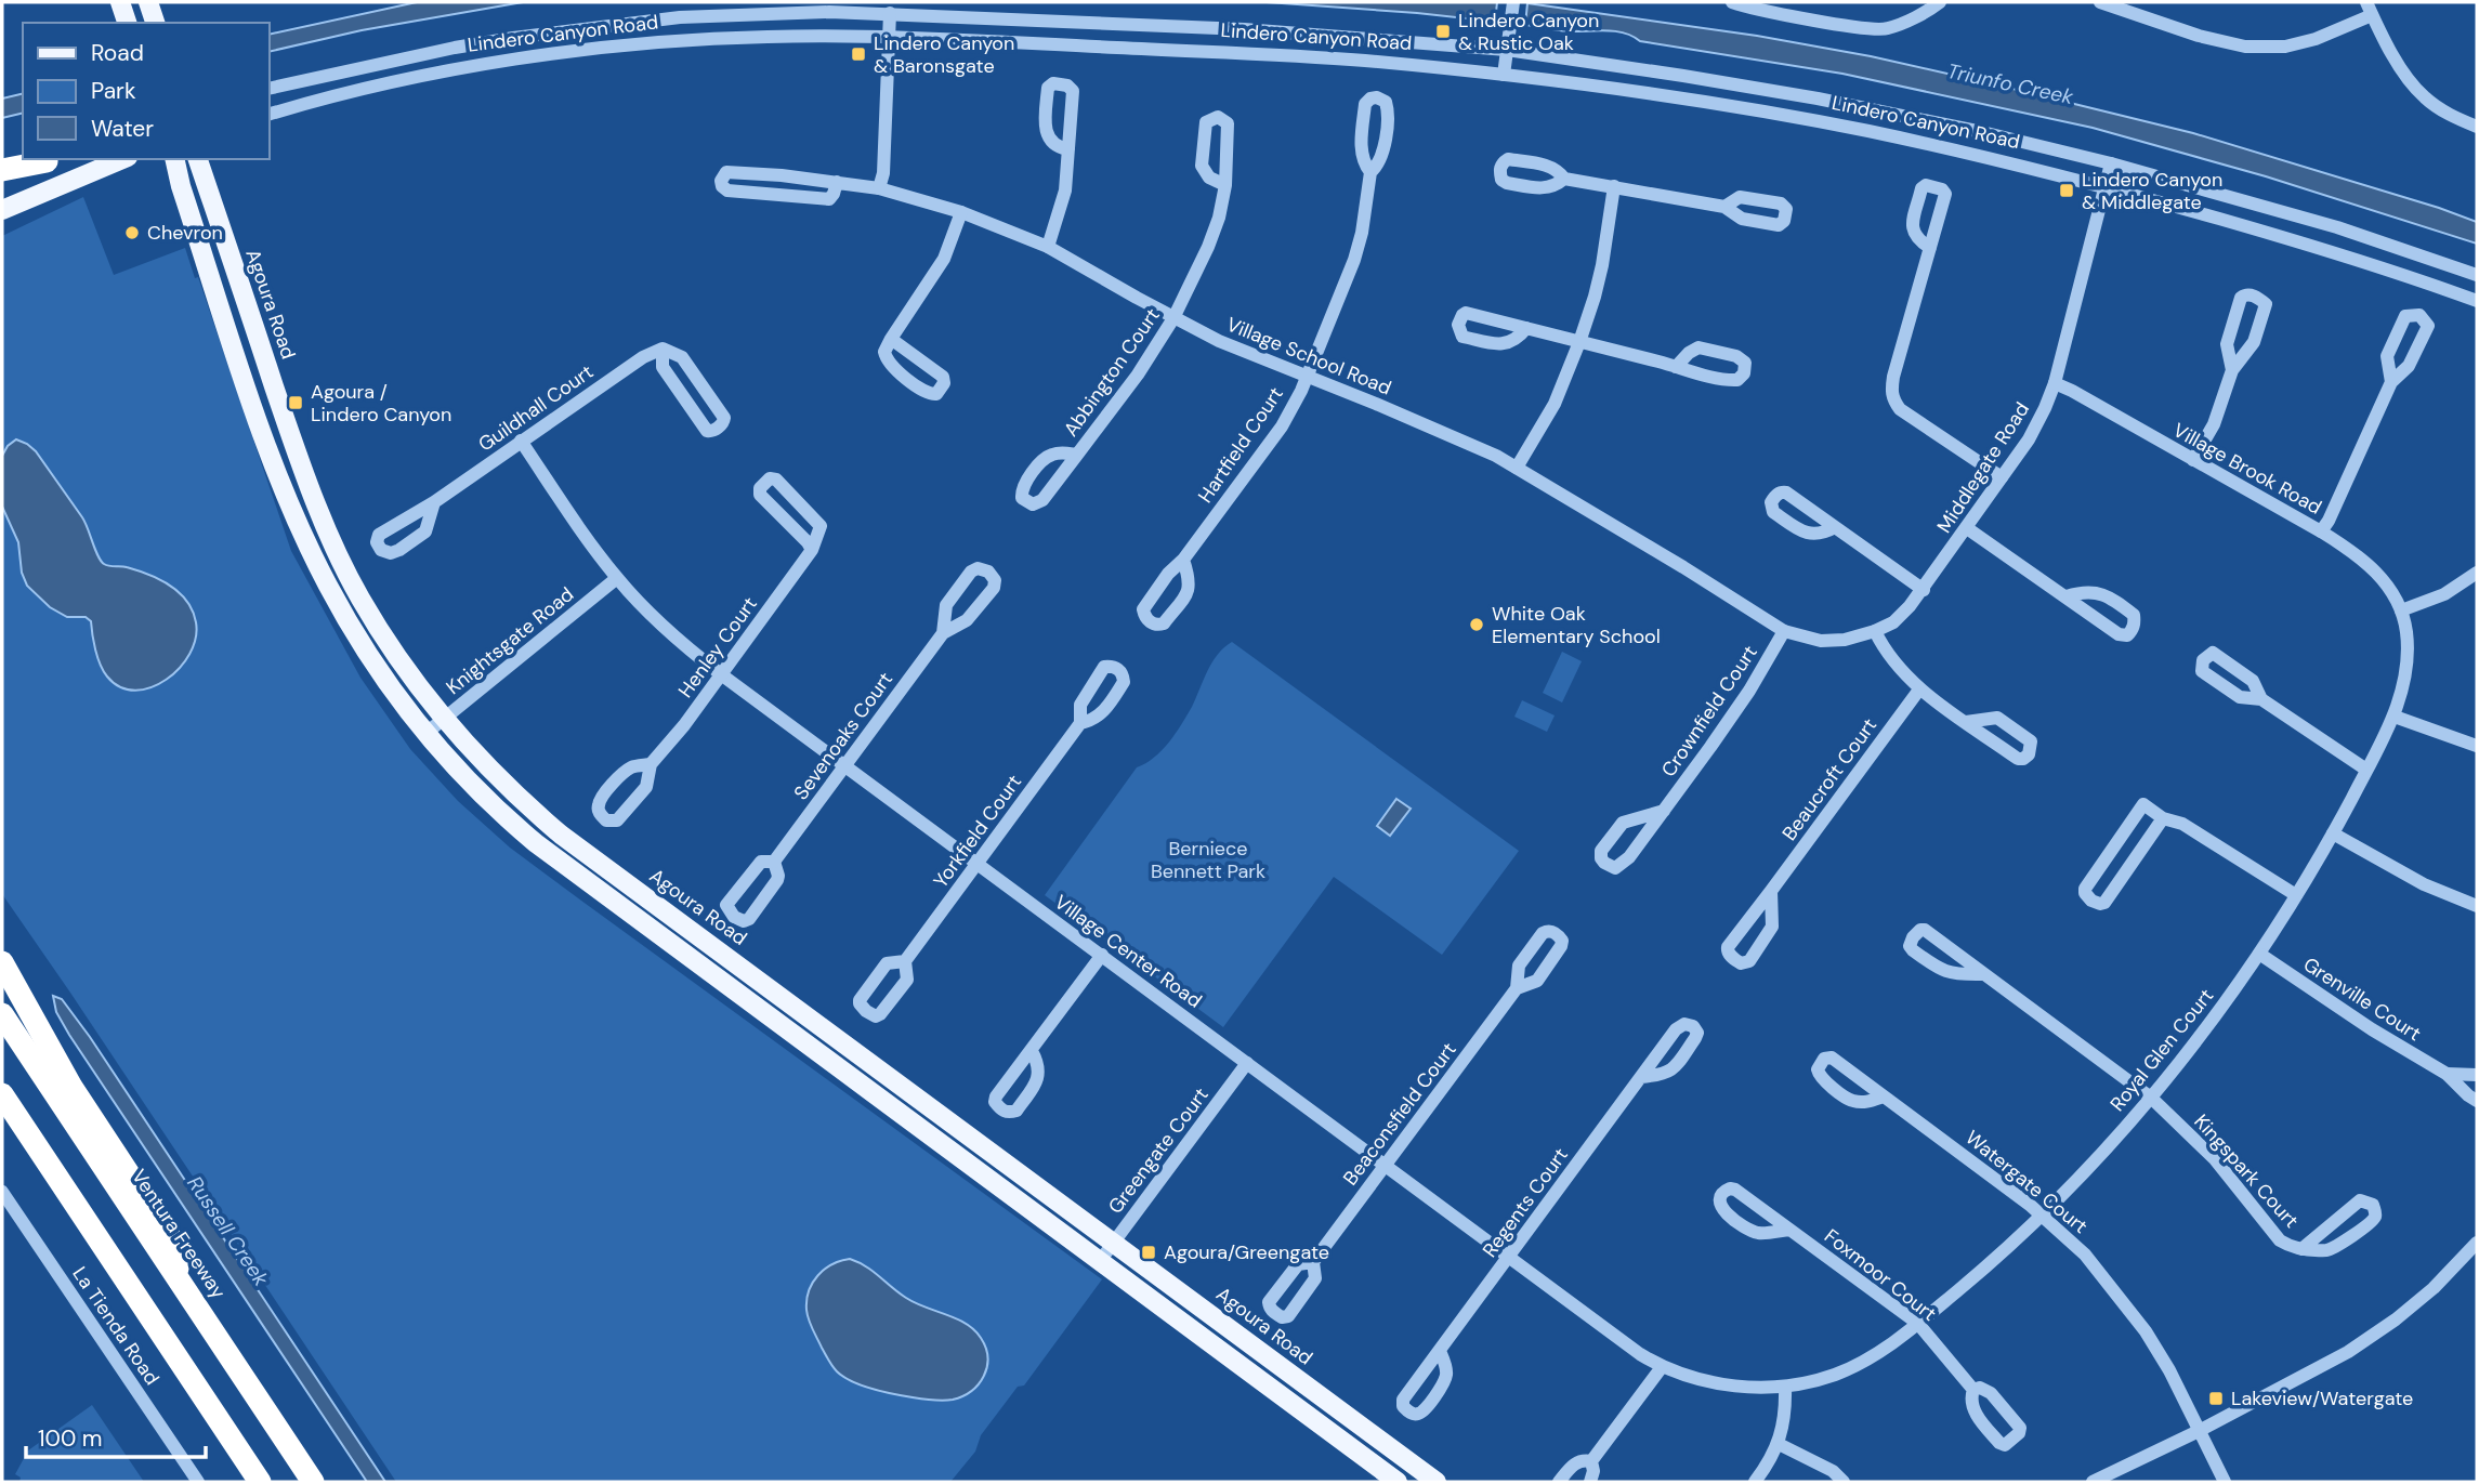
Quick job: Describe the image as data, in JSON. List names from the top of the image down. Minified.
{"streets":{"highway":["Ventura Freeway"],"main road":["Agoura Road"],"street":["Lindero Canyon Road","Village School Road","Abbington Court","Guildhall Court","Hartfield Court","Middlegate Road","Village Brook Road","Knightsgate Road","Henley Court","Crownfield Court","Sevenoaks Court","Beaucroft Court","Yorkfield Court","Village Center Road","Grenville Court","Royal Glen Court","Beaconsfield Court","Greengate Court","Kingspark Court","Watergate Court","Regents Court","Foxmoor Court","La Tienda Road"]},"crossings":[["Lindero Canyon Road","Middlegate Road"],["Agoura Road","Knightsgate Road"],["Agoura Road","Greengate Court"],["Village School Road","Abbington Court"],["Village School Road","Hartfield Court"],["Village School Road","Middlegate Road"],["Guildhall Court","Village Center Road"],["Middlegate Road","Village Brook Road"],["Middlegate Road","Crownfield Court"],["Village Brook Road","Royal Glen Court"],["Knightsgate Road","Village Center Road"],["Henley Court","Village Center Road"],["Sevenoaks Court","Village Center Road"],["Yorkfield Court","Village Center Road"],["Village Center Road","Royal Glen Court"],["Village Center Road","Beaconsfield Court"],["Village Center Road","Greengate Court"],["Village Center Road","Regents Court"],["Grenville Court","Royal Glen Court"],["Royal Glen Court","Kingspark Court"],["Royal Glen Court","Watergate Court"],["Royal Glen Court","Foxmoor Court"]],"water":["Triunfo Creek","Russell Creek"],"parks":["Berniece Bennett Park"],"places":{"transit":["Lindero Canyon & Rustic Oak","Lindero Canyon & Baronsgate","Lindero Canyon & Middlegate","Agoura / Lindero Canyon","Agoura/Greengate","Lakeview/Watergate"],"other":["Chevron","White Oak Elementary School"]},"legend":["Road","Park","Water"],"scale_bar":"100 m"}
